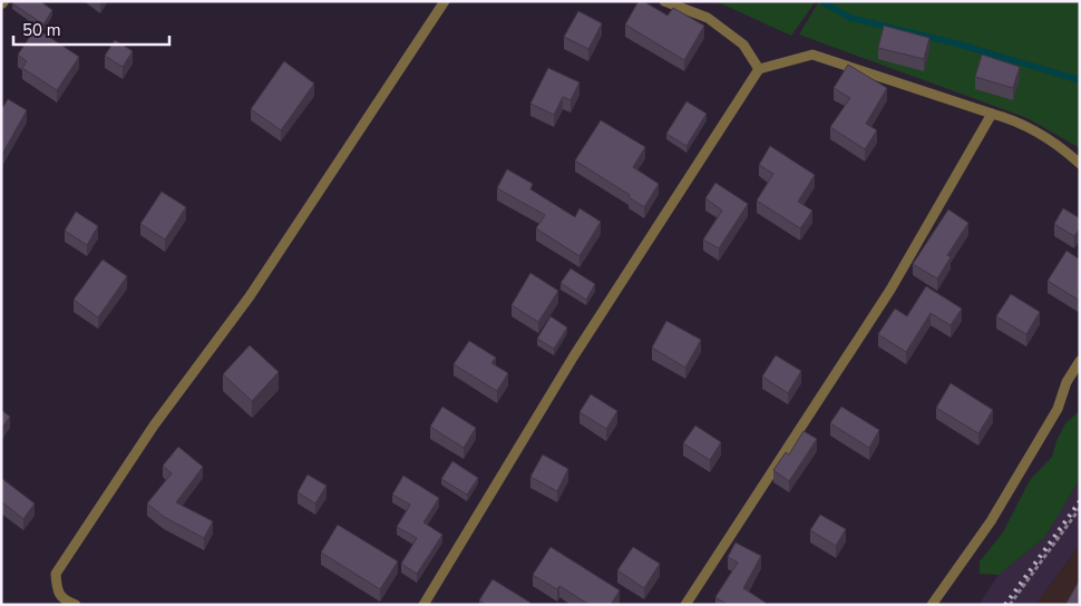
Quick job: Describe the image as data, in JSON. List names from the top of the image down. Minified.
{"scale_bar":"50 m"}
